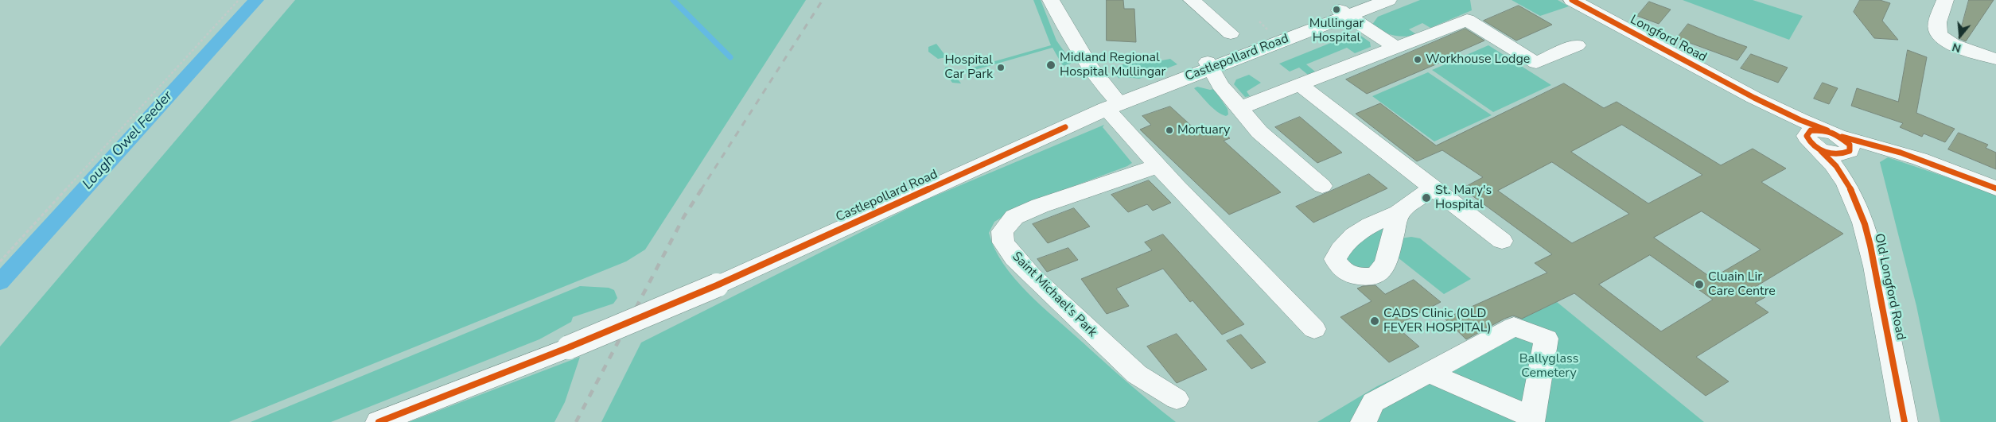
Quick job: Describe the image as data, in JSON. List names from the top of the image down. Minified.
{"streets":{"street":["Longford Road","Castlepollard Road","Old Longford Road","Saint Michael's Park"]},"crossings":[["Longford Road","Old Longford Road"]],"water":["Lough Owel Feeder"],"parks":["Ballyglass Cemetery"],"places":["Mullingar Hospital","Workhouse Lodge","Midland Regional Hospital Mullingar","Hospital Car Park","Mortuary","St. Mary's Hospital","Cluain Lir Care Centre","CADS Clinic (OLD FEVER HOSPITAL)"],"north":"bottom"}
